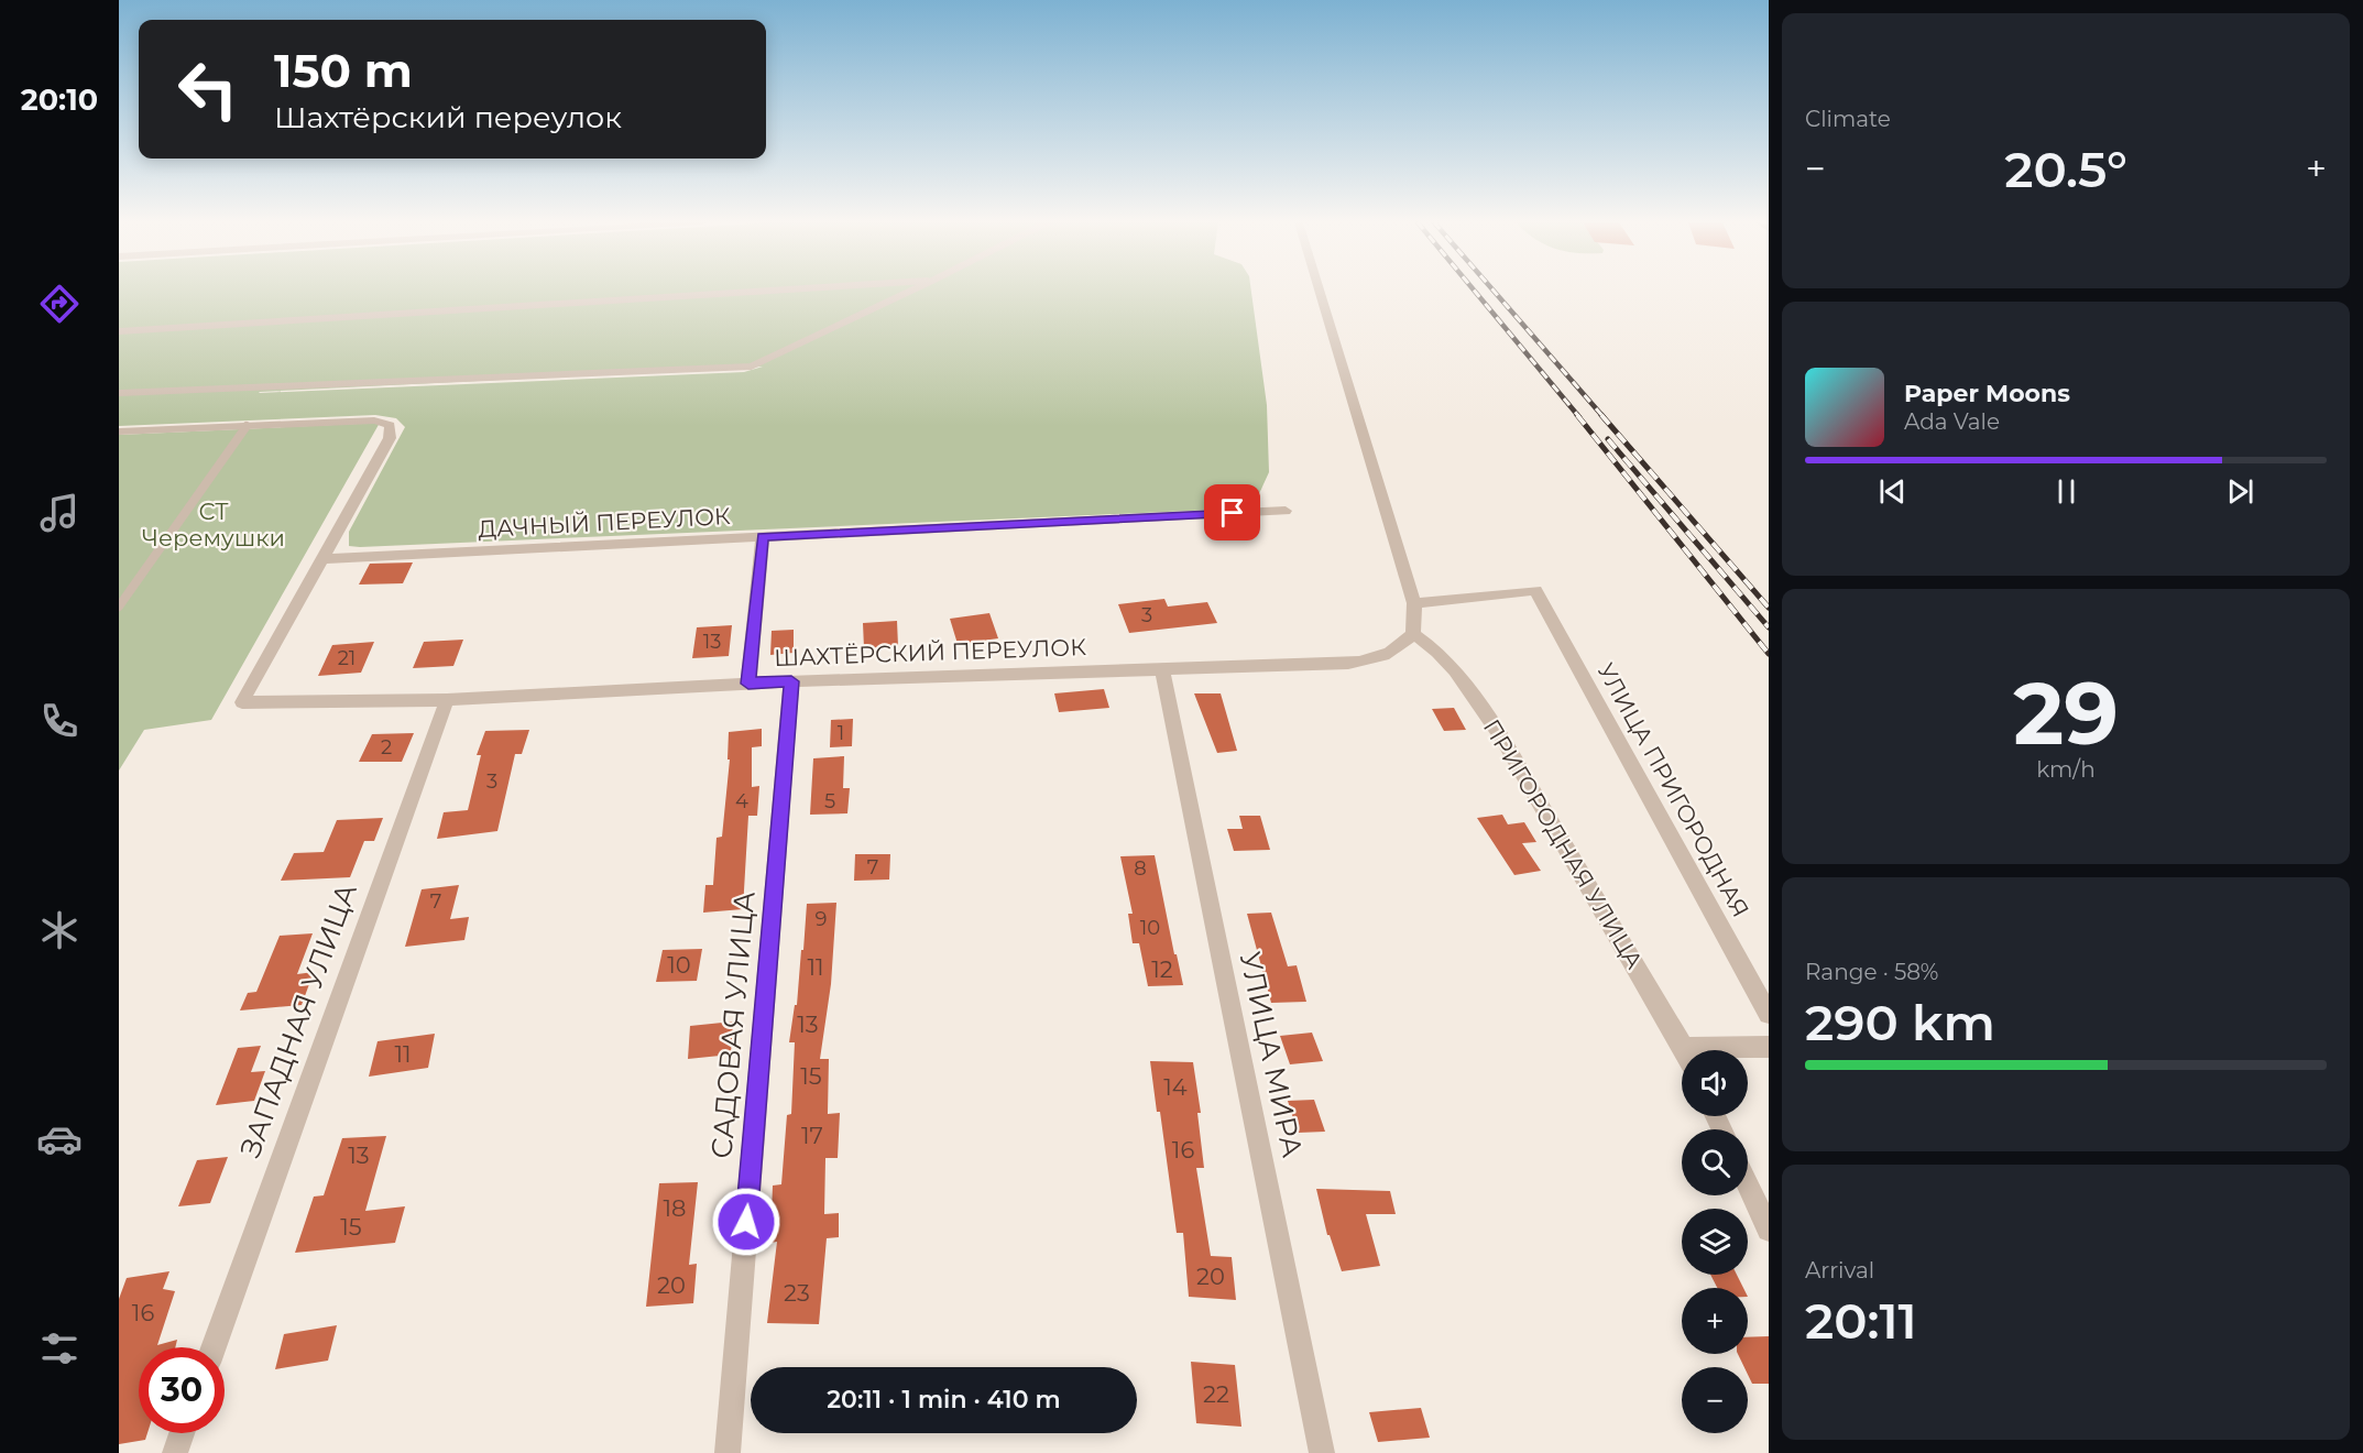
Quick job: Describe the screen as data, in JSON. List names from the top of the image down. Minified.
{"streets":{"street":["ДАЧНЫЙ ПЕРЕУЛОК","ШАХТЁРСКИЙ ПЕРЕУЛОК","УЛИЦА ПРИГОРОДНАЯ","ПРИГОРОДНАЯ УЛИЦА","ЗАПАДНАЯ УЛИЦА","САДОВАЯ УЛИЦА","УЛИЦА МИРА"]},"crossings":[["ДАЧНЫЙ ПЕРЕУЛОК","ШАХТЁРСКИЙ ПЕРЕУЛОК"],["ШАХТЁРСКИЙ ПЕРЕУЛОК","ПРИГОРОДНАЯ УЛИЦА"],["ШАХТЁРСКИЙ ПЕРЕУЛОК","ЗАПАДНАЯ УЛИЦА"],["ШАХТЁРСКИЙ ПЕРЕУЛОК","САДОВАЯ УЛИЦА"],["ШАХТЁРСКИЙ ПЕРЕУЛОК","УЛИЦА МИРА"]],"parks":["СТ Черемушки"],"house_numbers":["3","13","21","1","2","3","4","5","7","8","7","9","10","10","11","12","13","11","15","14","17","16","13","18","15","20","20","23","16","22"],"page":{"tabs":"20:10","tile":["Climate",["29","km/h"],["Range · 58%","290 km"],["Arrival","20:11"]],"turn":["150 m","Шахтёрский переулок"],"heat":["−","20.5°","+"],"song":["Paper Moons","Ada Vale"],"map_buttons":["+","−"],"limit":"30","trip":"20:11 · 1 min · 410 m"}}
